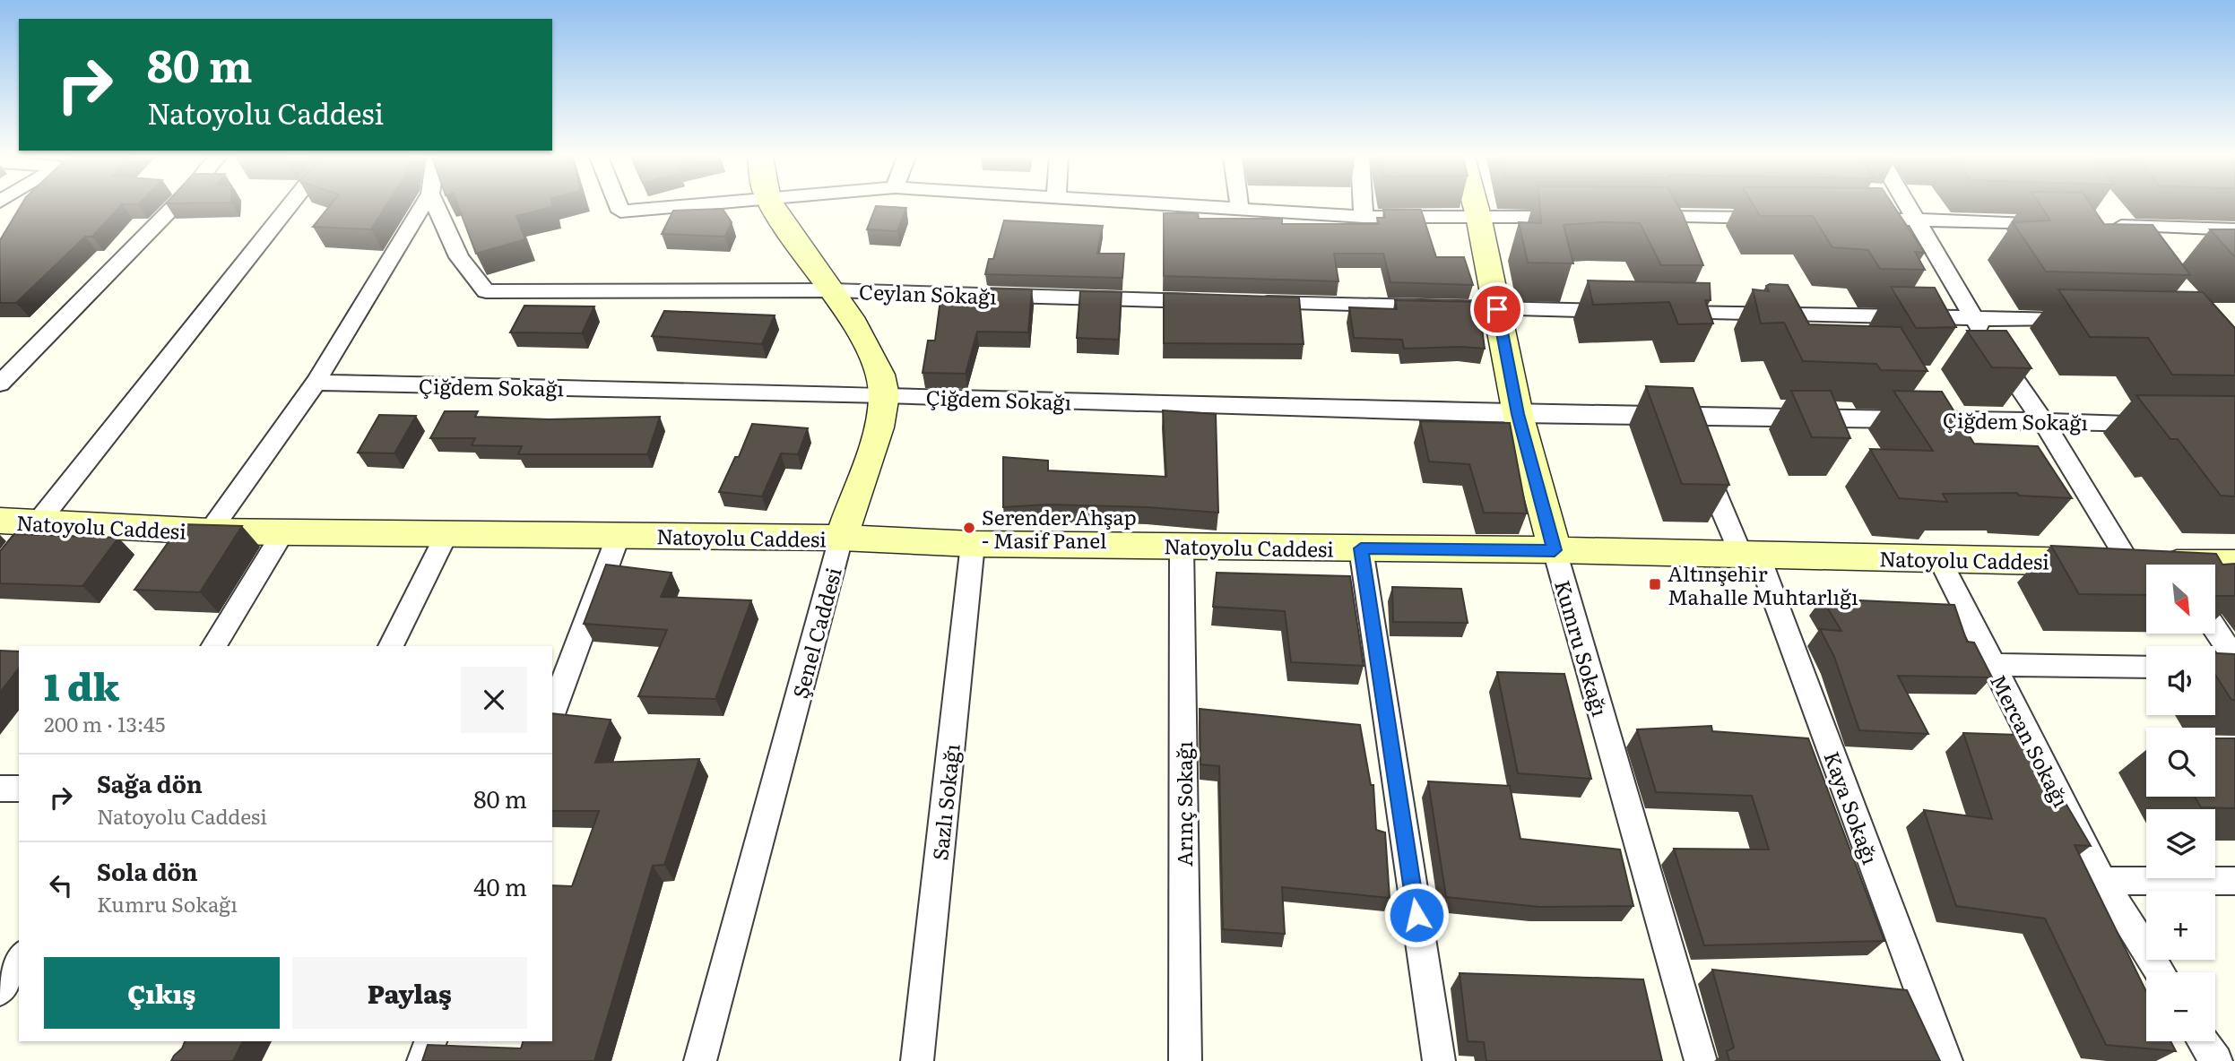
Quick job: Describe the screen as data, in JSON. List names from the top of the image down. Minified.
{"streets":{"main road":["Natoyolu Caddesi","Şenel Caddesi","Kumru Sokağı"],"street":["Ceylan Sokağı","Çiğdem Sokağı","Mercan Sokağı","Sazlı Sokağı","Arınç Sokağı","Kaya Sokağı"]},"crossings":[["Ceylan Sokağı","Şenel Caddesi"],["Çiğdem Sokağı","Şenel Caddesi"],["Çiğdem Sokağı","Kumru Sokağı"],["Natoyolu Caddesi","Şenel Caddesi"],["Natoyolu Caddesi","Kumru Sokağı"],["Natoyolu Caddesi","Mercan Sokağı"],["Natoyolu Caddesi","Sazlı Sokağı"],["Natoyolu Caddesi","Arınç Sokağı"],["Natoyolu Caddesi","Kaya Sokağı"]],"places":{"other":["Serender Ahşap - Masif Panel"],"transit":["Altınşehir Mahalle Muhtarlığı"]},"north":"bottom right","page":{"turn":["80 m","Natoyolu Caddesi"],"map_buttons":["+","−"],"heading":["1 dk","200 m · 13:45"],"list":[{"name":"Sağa dön","note":"Natoyolu Caddesi","value":"80 m"},{"name":"Sola dön","note":"Kumru Sokağı","value":"40 m"}],"buttons":["Çıkış","Paylaş"]}}
